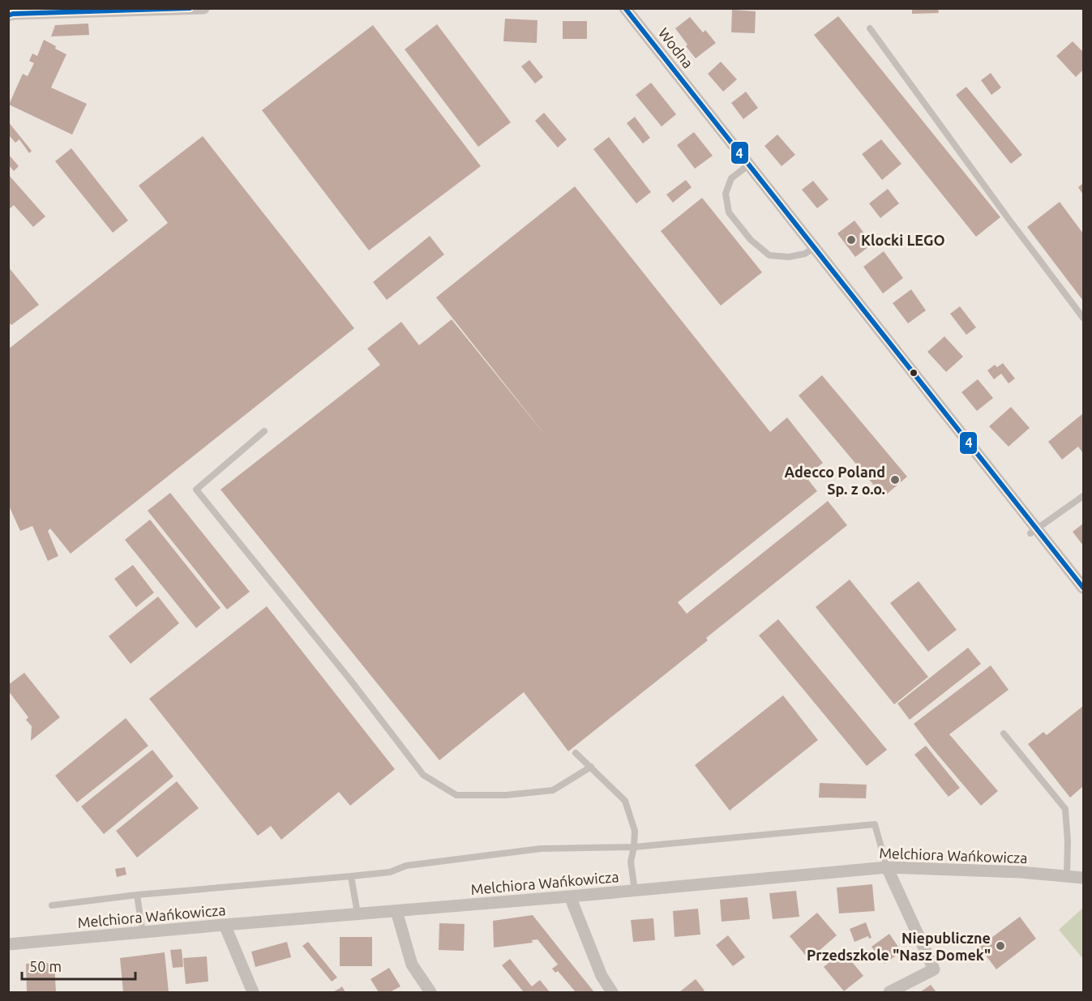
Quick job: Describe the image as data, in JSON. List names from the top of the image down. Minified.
{"streets":{"street":["Wodna","Melchiora Wańkowicza"]},"places":["Klocki LEGO","Adecco Poland Sp. z o.o.","Niepubliczne Przedszkole \"Nasz Domek\""],"lines":["transit line 4"],"scale_bar":"50 m"}
